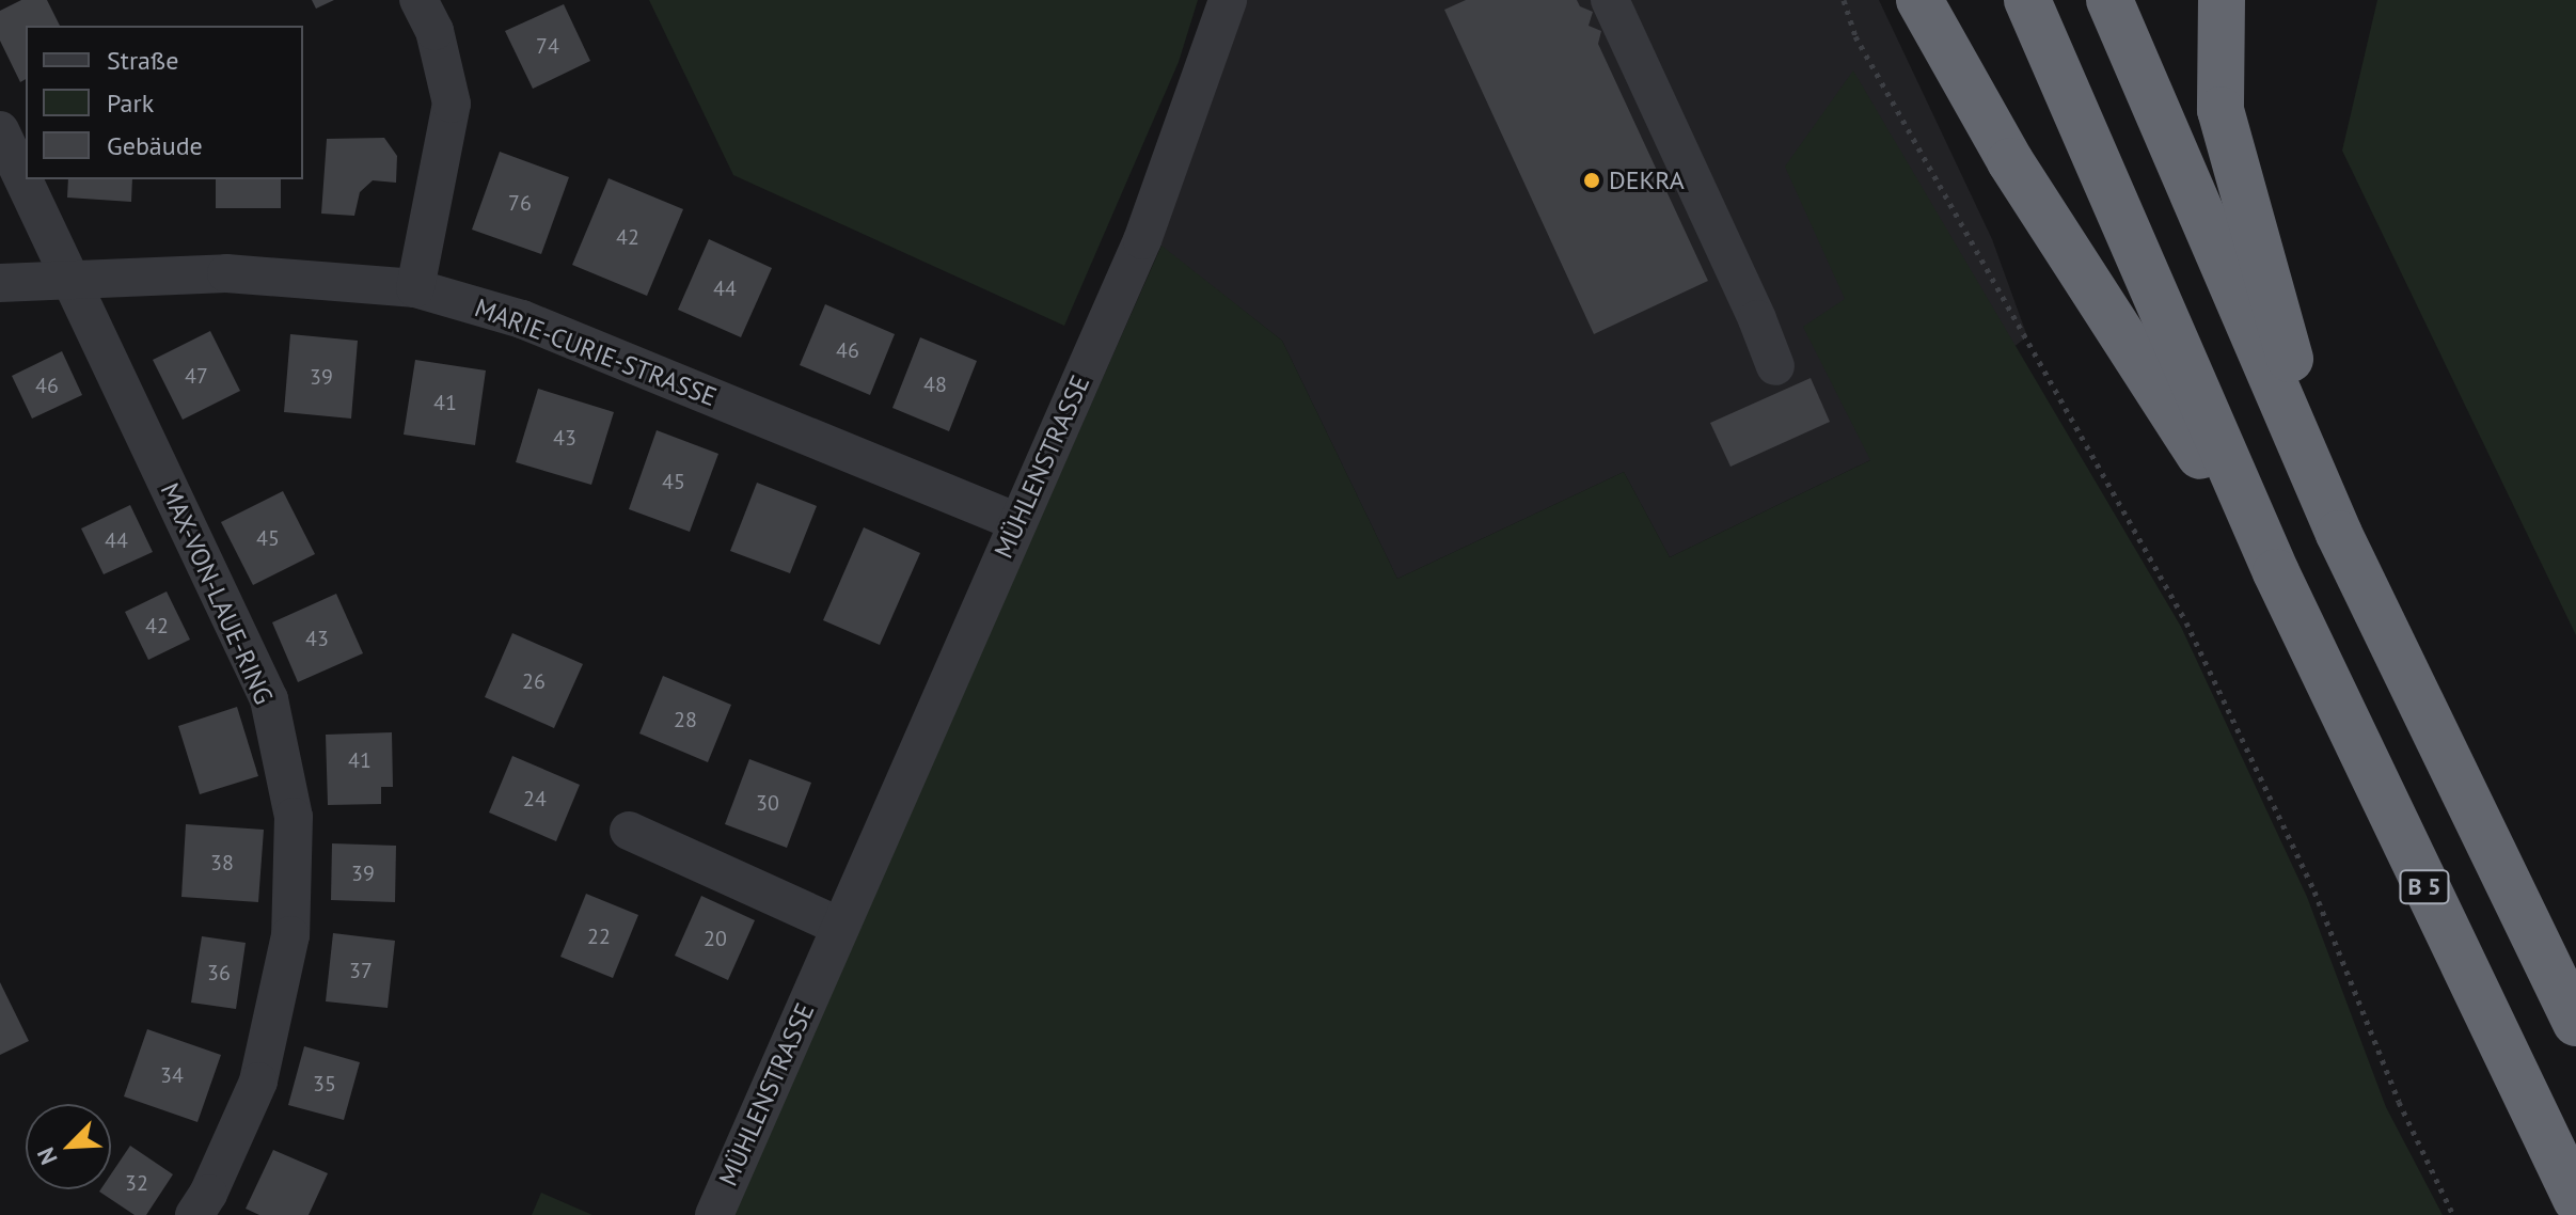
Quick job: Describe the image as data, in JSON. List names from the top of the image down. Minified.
{"streets":{"highway":["B 5"],"street":["MARIE-CURIE-STRASSE","MÜHLENSTRASSE","MAX-VON-LAUE-RING"]},"crossings":[["MARIE-CURIE-STRASSE","MÜHLENSTRASSE"],["MARIE-CURIE-STRASSE","MAX-VON-LAUE-RING"]],"places":["DEKRA"],"house_numbers":["74","76","42","44","46","47","39","48","46","41","43","45","45","44","42","43","26","28","41","24","30","38","39","22","20","37","36","34","35","32"],"legend":["Straße","Park","Gebäude"],"north":"bottom left"}
